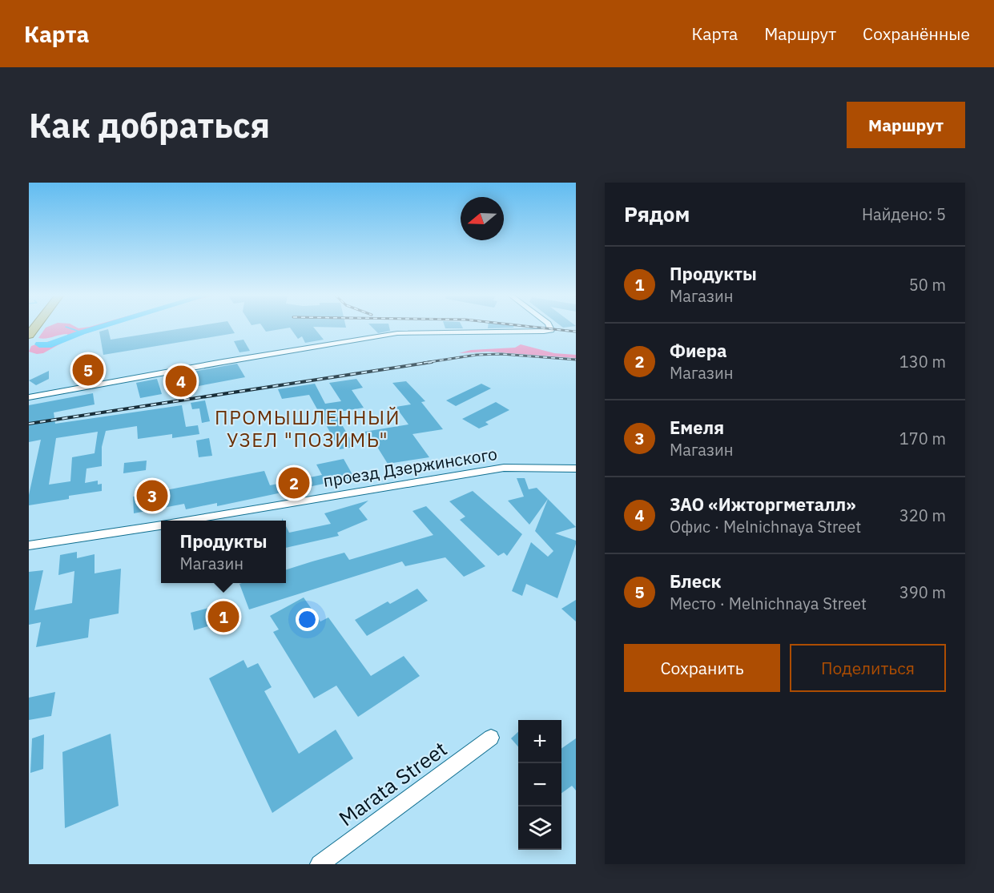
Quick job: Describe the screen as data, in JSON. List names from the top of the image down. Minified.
{"streets":{"street":["проезд Дзержинского","Marata Street"]},"districts":["ПРОМЫШЛЕННЫЙ УЗЕЛ \"ПОЗИМЬ\""],"north":"left","page":{"header":"Карта","nav":["Карта","Маршрут","Сохранённые"],"buttons":["Маршрут",["Сохранить","Поделиться"]],"title":"Как добраться","heading":["Рядом","Найдено: 5"],"list":[{"mark":"1","name":"Продукты","note":"Магазин","value":"50 m"},{"mark":"2","name":"Фиера","note":"Магазин","value":"130 m"},{"mark":"3","name":"Емеля","note":"Магазин","value":"170 m"},{"mark":"4","name":"ЗАО «Ижторгметалл»","note":"Офис · Melnichnaya Street","value":"320 m"},{"mark":"5","name":"Блеск","note":"Место · Melnichnaya Street","value":"390 m"}],"pins":["5","4","2","3","1"],"popup":["Продукты","Магазин"],"map_buttons":["+","−"]}}
